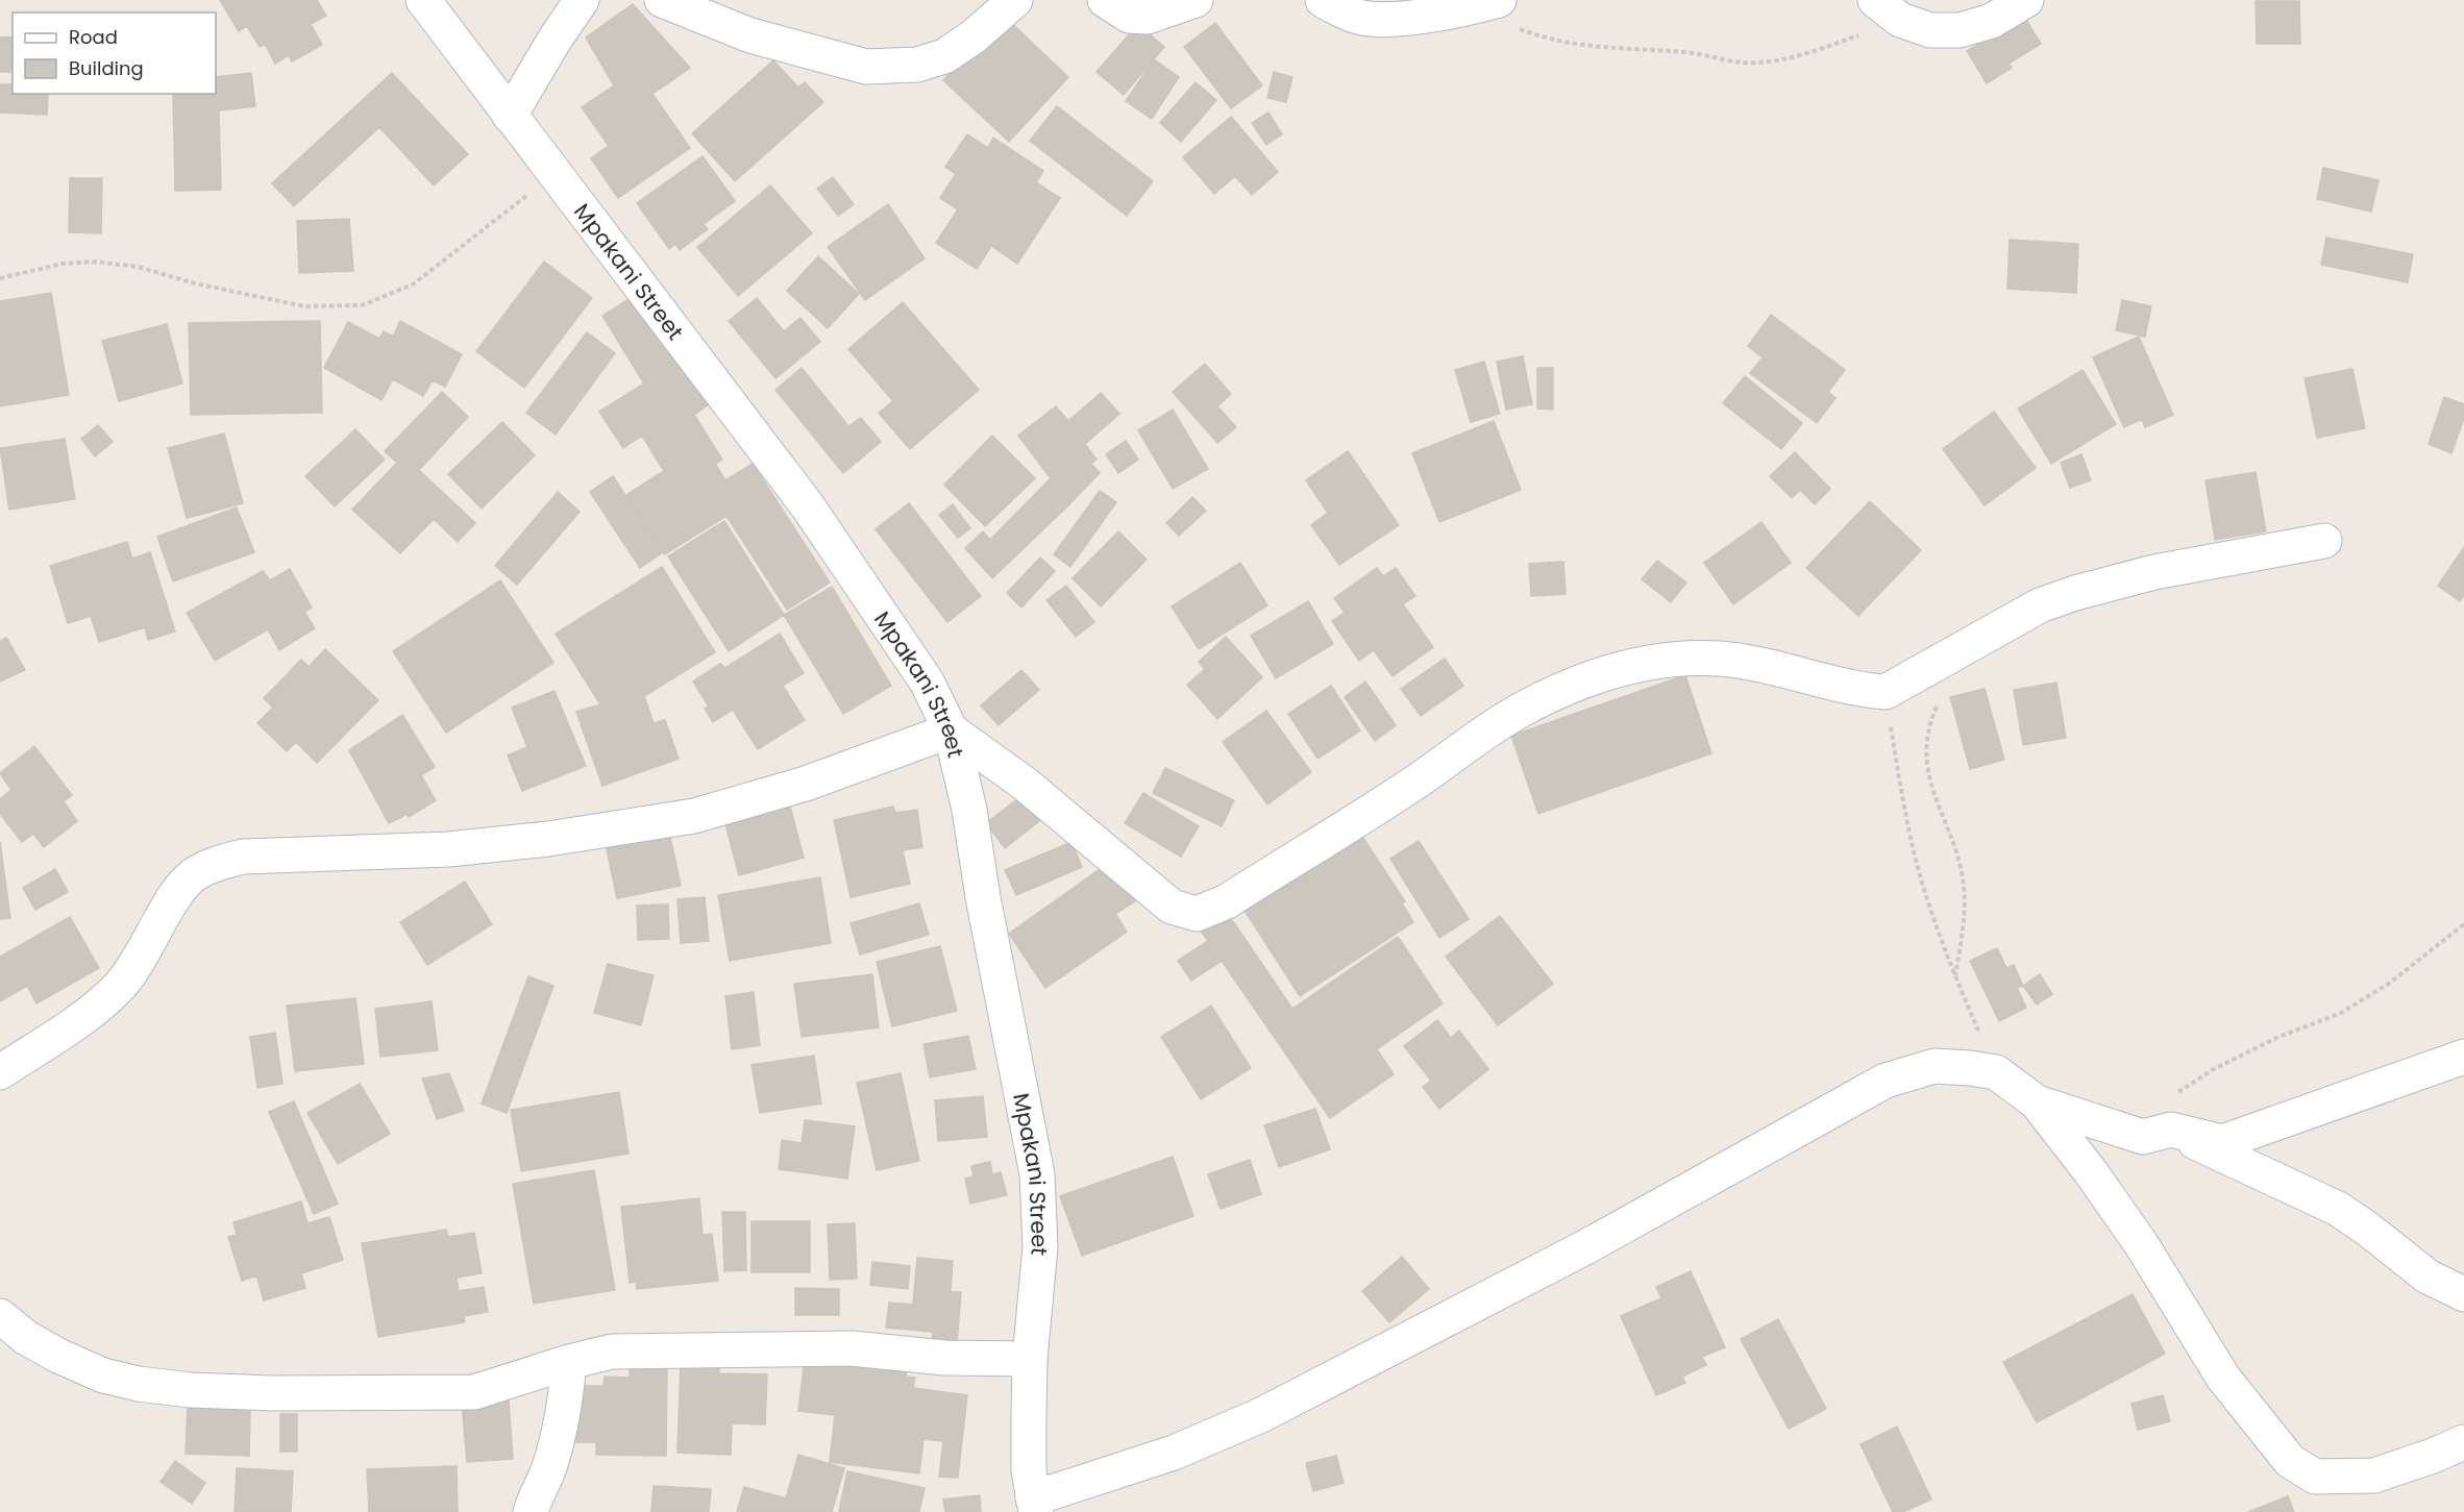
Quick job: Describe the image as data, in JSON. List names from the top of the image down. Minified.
{"streets":{"street":["Mpakani Street"]},"legend":["Road","Building"]}
